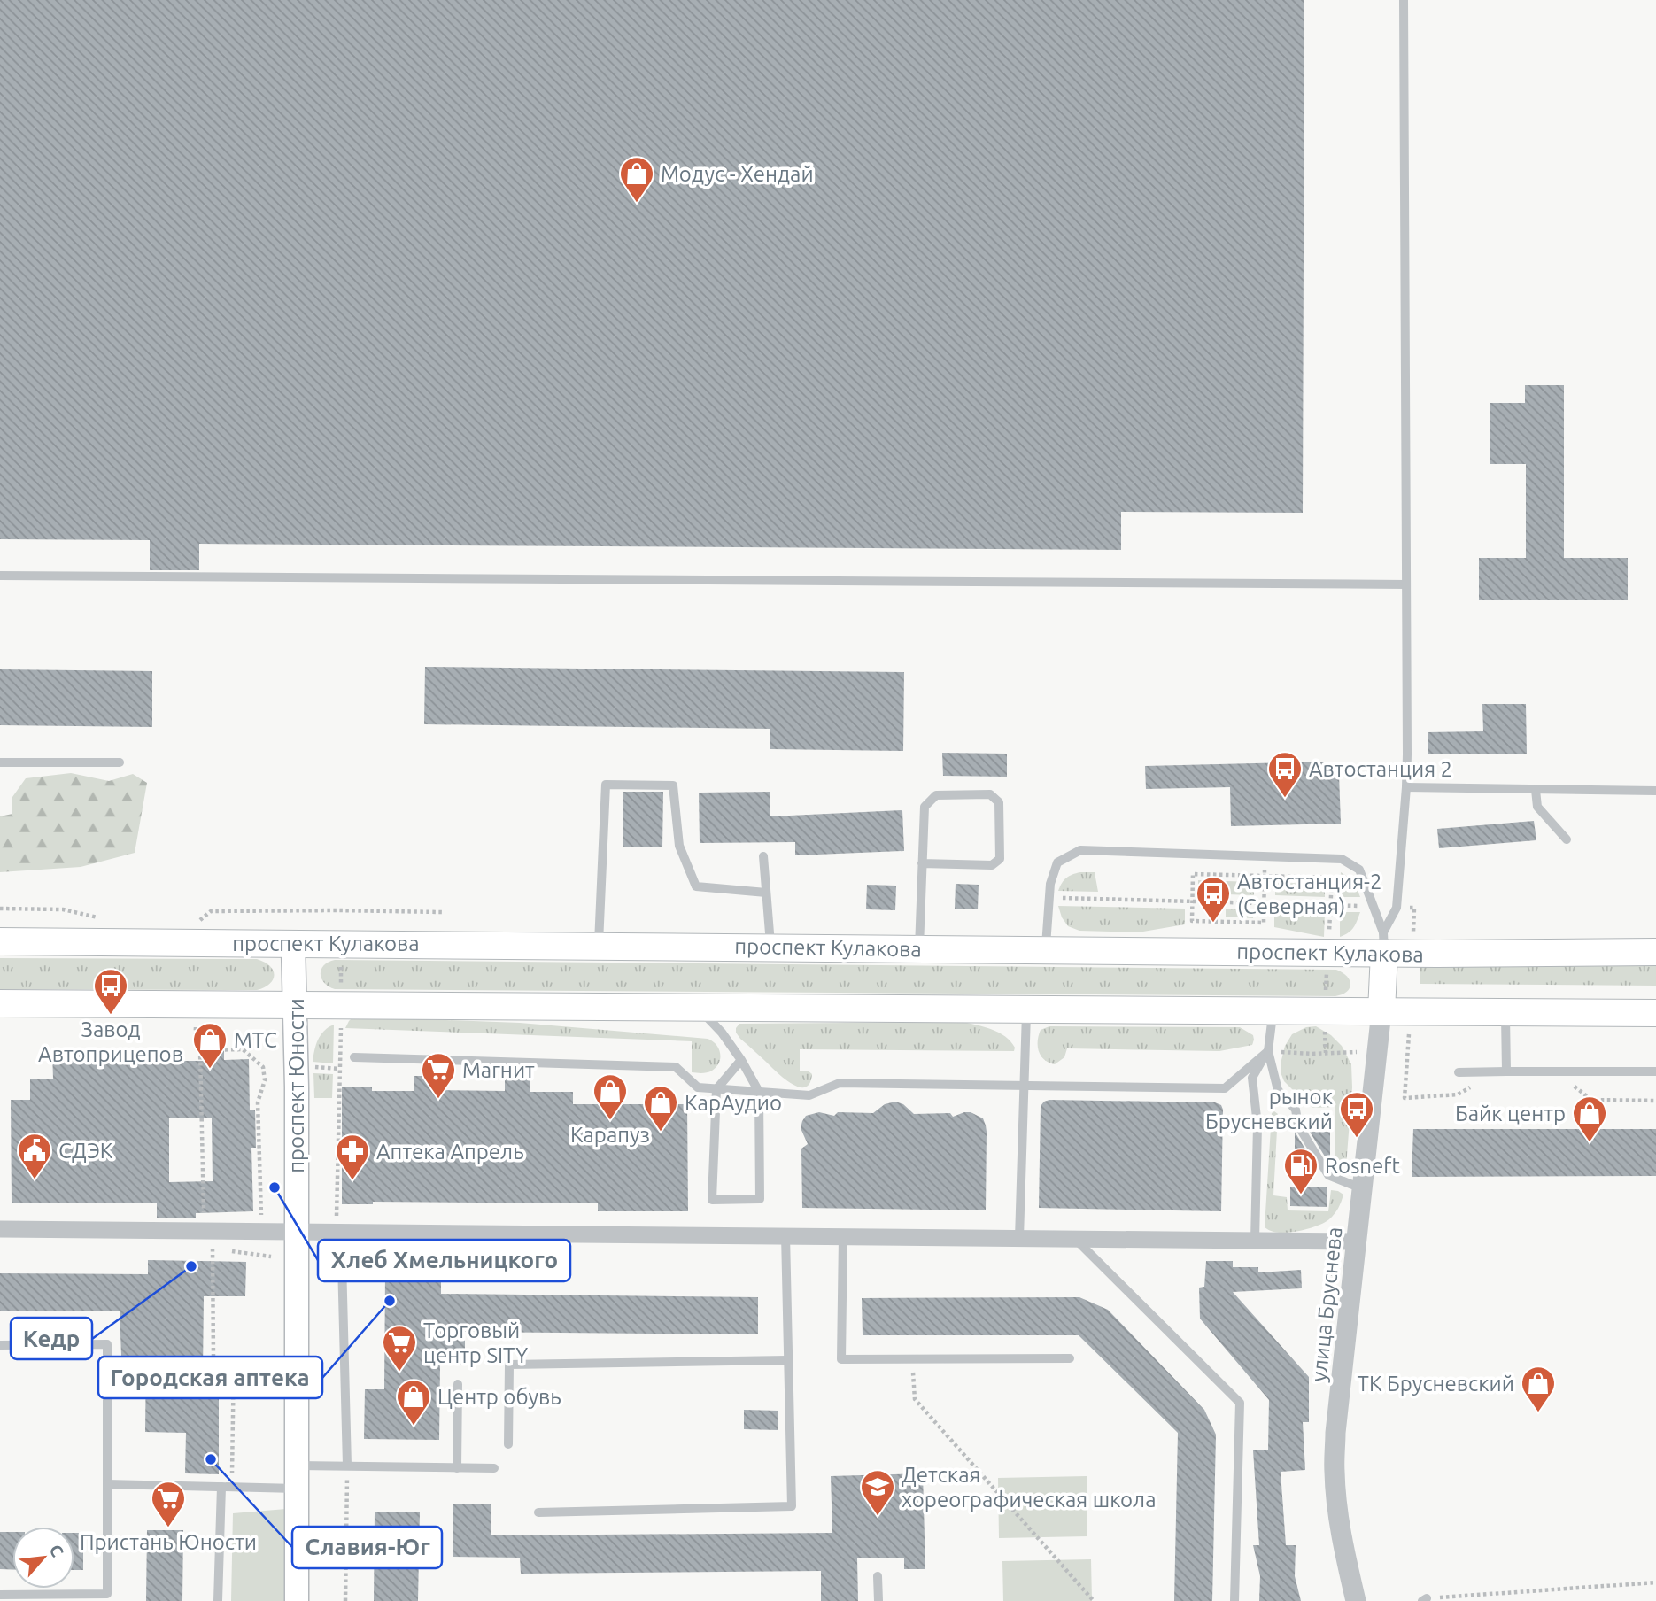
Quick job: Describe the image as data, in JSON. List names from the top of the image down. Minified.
{"streets":{"main road":["проспект Кулакова","проспект Юности"],"street":["улица Бруснева"]},"crossings":[["проспект Кулакова","проспект Юности"]],"places":{"shop":["Модус - Хендай","МТС","Карапуз","КарАудио","Байк центр","ТК Брусневский","Центр обувь"],"bus stop":["Автостанция 2","Автостанция-2 (Северная)","Завод Автоприцепов","рынок Брусневский"],"supermarket":["Магнит","Торговый центр SITY","Пристань Юности"],"public building":["СДЭК"],"pharmacy":["Аптека Апрель"],"other":["Хлеб Хмельницкого","Кедр","Городская аптека","Славия-Юг"],"fuel station":["Rosneft"],"school or university":["Детская хореографическая школа"]},"north":"top right"}
